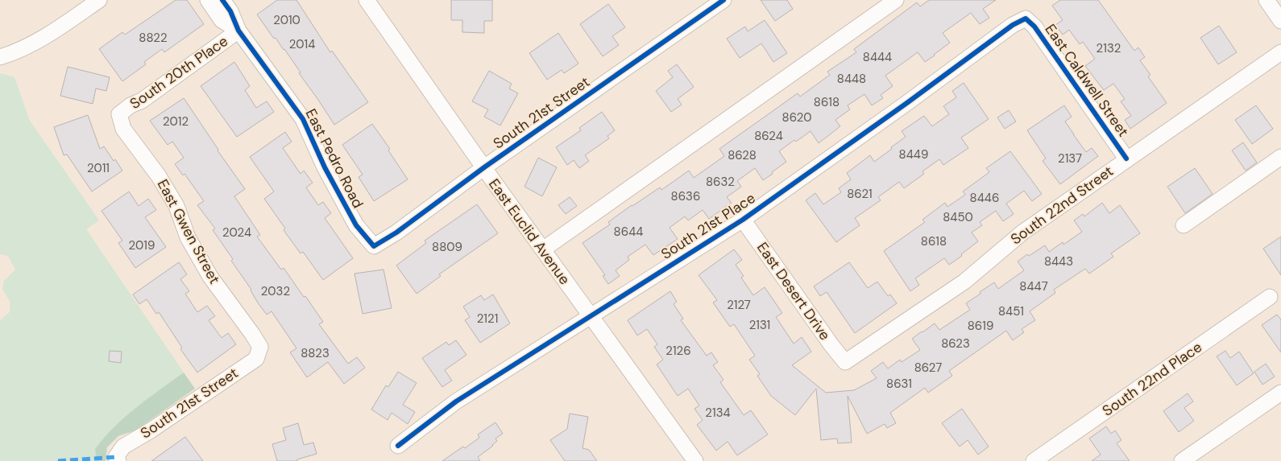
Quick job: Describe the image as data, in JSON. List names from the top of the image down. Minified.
{"streets":{"street":["South 20th Place","East Caldwell Street","South 21st Street","East Pedro Road","South 22nd Street","South 21st Place","East Gwen Street","East Euclid Avenue","East Desert Drive","South 22nd Place"]},"crossings":[["South 20th Place","East Pedro Road"],["South 20th Place","East Gwen Street"],["East Caldwell Street","South 22nd Street"],["East Caldwell Street","South 21st Place"],["South 21st Street","East Pedro Road"],["South 21st Street","East Gwen Street"],["South 21st Street","East Euclid Avenue"],["South 22nd Street","East Desert Drive"],["South 21st Place","East Euclid Avenue"],["South 21st Place","East Desert Drive"]],"house_numbers":["2010","8822","2014","2132","8444","8448","8618","8620","2012","8624","8449","8628","2137","2011","8632","8621","8636","8446","8450","8644","2024","8618","2019","8809","8443","8447","2032","2127","8451","2121","2131","8619","8623","2126","8823","8627","8631","2134"]}
